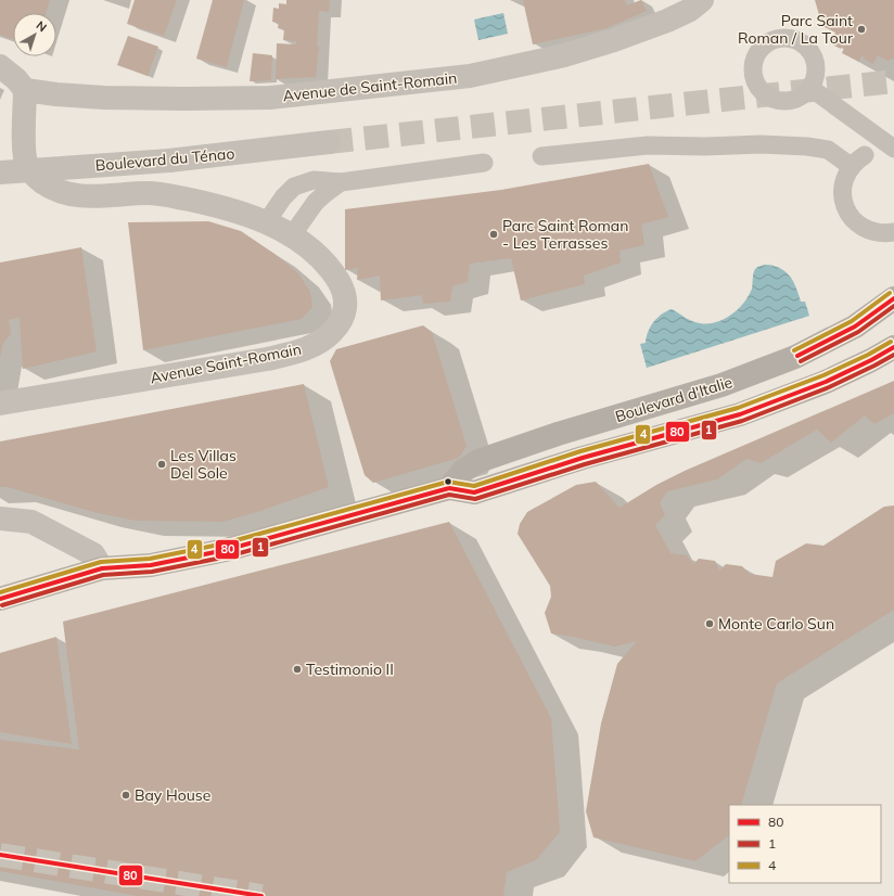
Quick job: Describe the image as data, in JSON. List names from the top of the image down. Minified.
{"streets":{"street":["Avenue de Saint-Romain","Boulevard du Ténao","Avenue Saint-Romain","Boulevard d'Italie"]},"crossings":[["Avenue de Saint-Romain","Avenue Saint-Romain"]],"places":["Parc Saint Roman / La Tour","Parc Saint Roman - Les Terrasses","Les Villas Del Sole","Monte Carlo Sun","Testimonio II","Bay House"],"lines":["transit line 4","transit line 80","transit line 1"],"legend":["80","1","4"],"north":"top right"}
